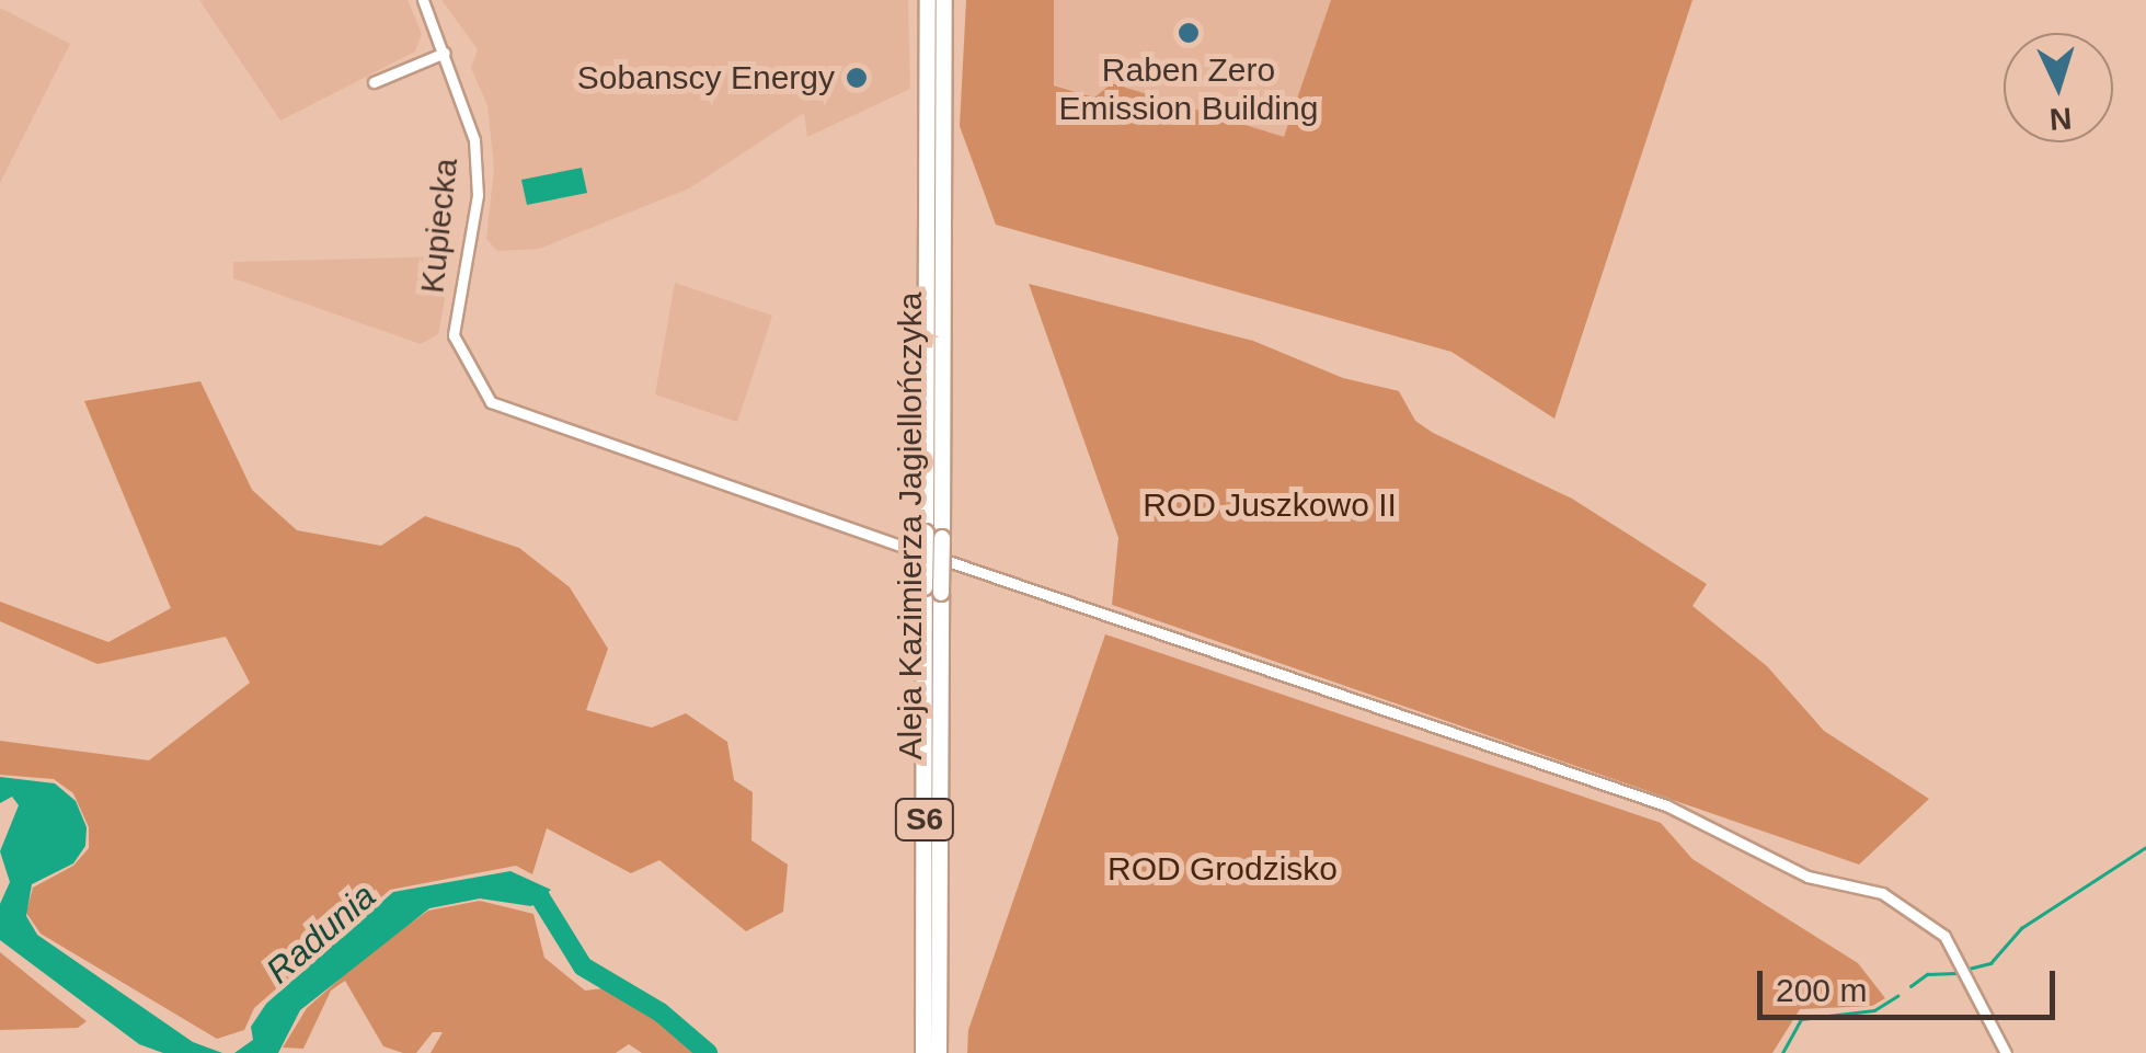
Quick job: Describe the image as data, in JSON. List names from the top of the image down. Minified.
{"streets":{"highway":["Aleja Kazimierza Jagiellończyka","S6"],"street":["Kupiecka"]},"water":["Radunia"],"parks":["ROD Juszkowo II","ROD Grodzisko"],"places":["Raben Zero Emission Building","Sobanscy Energy"],"scale_bar":"200 m","north":"bottom"}
